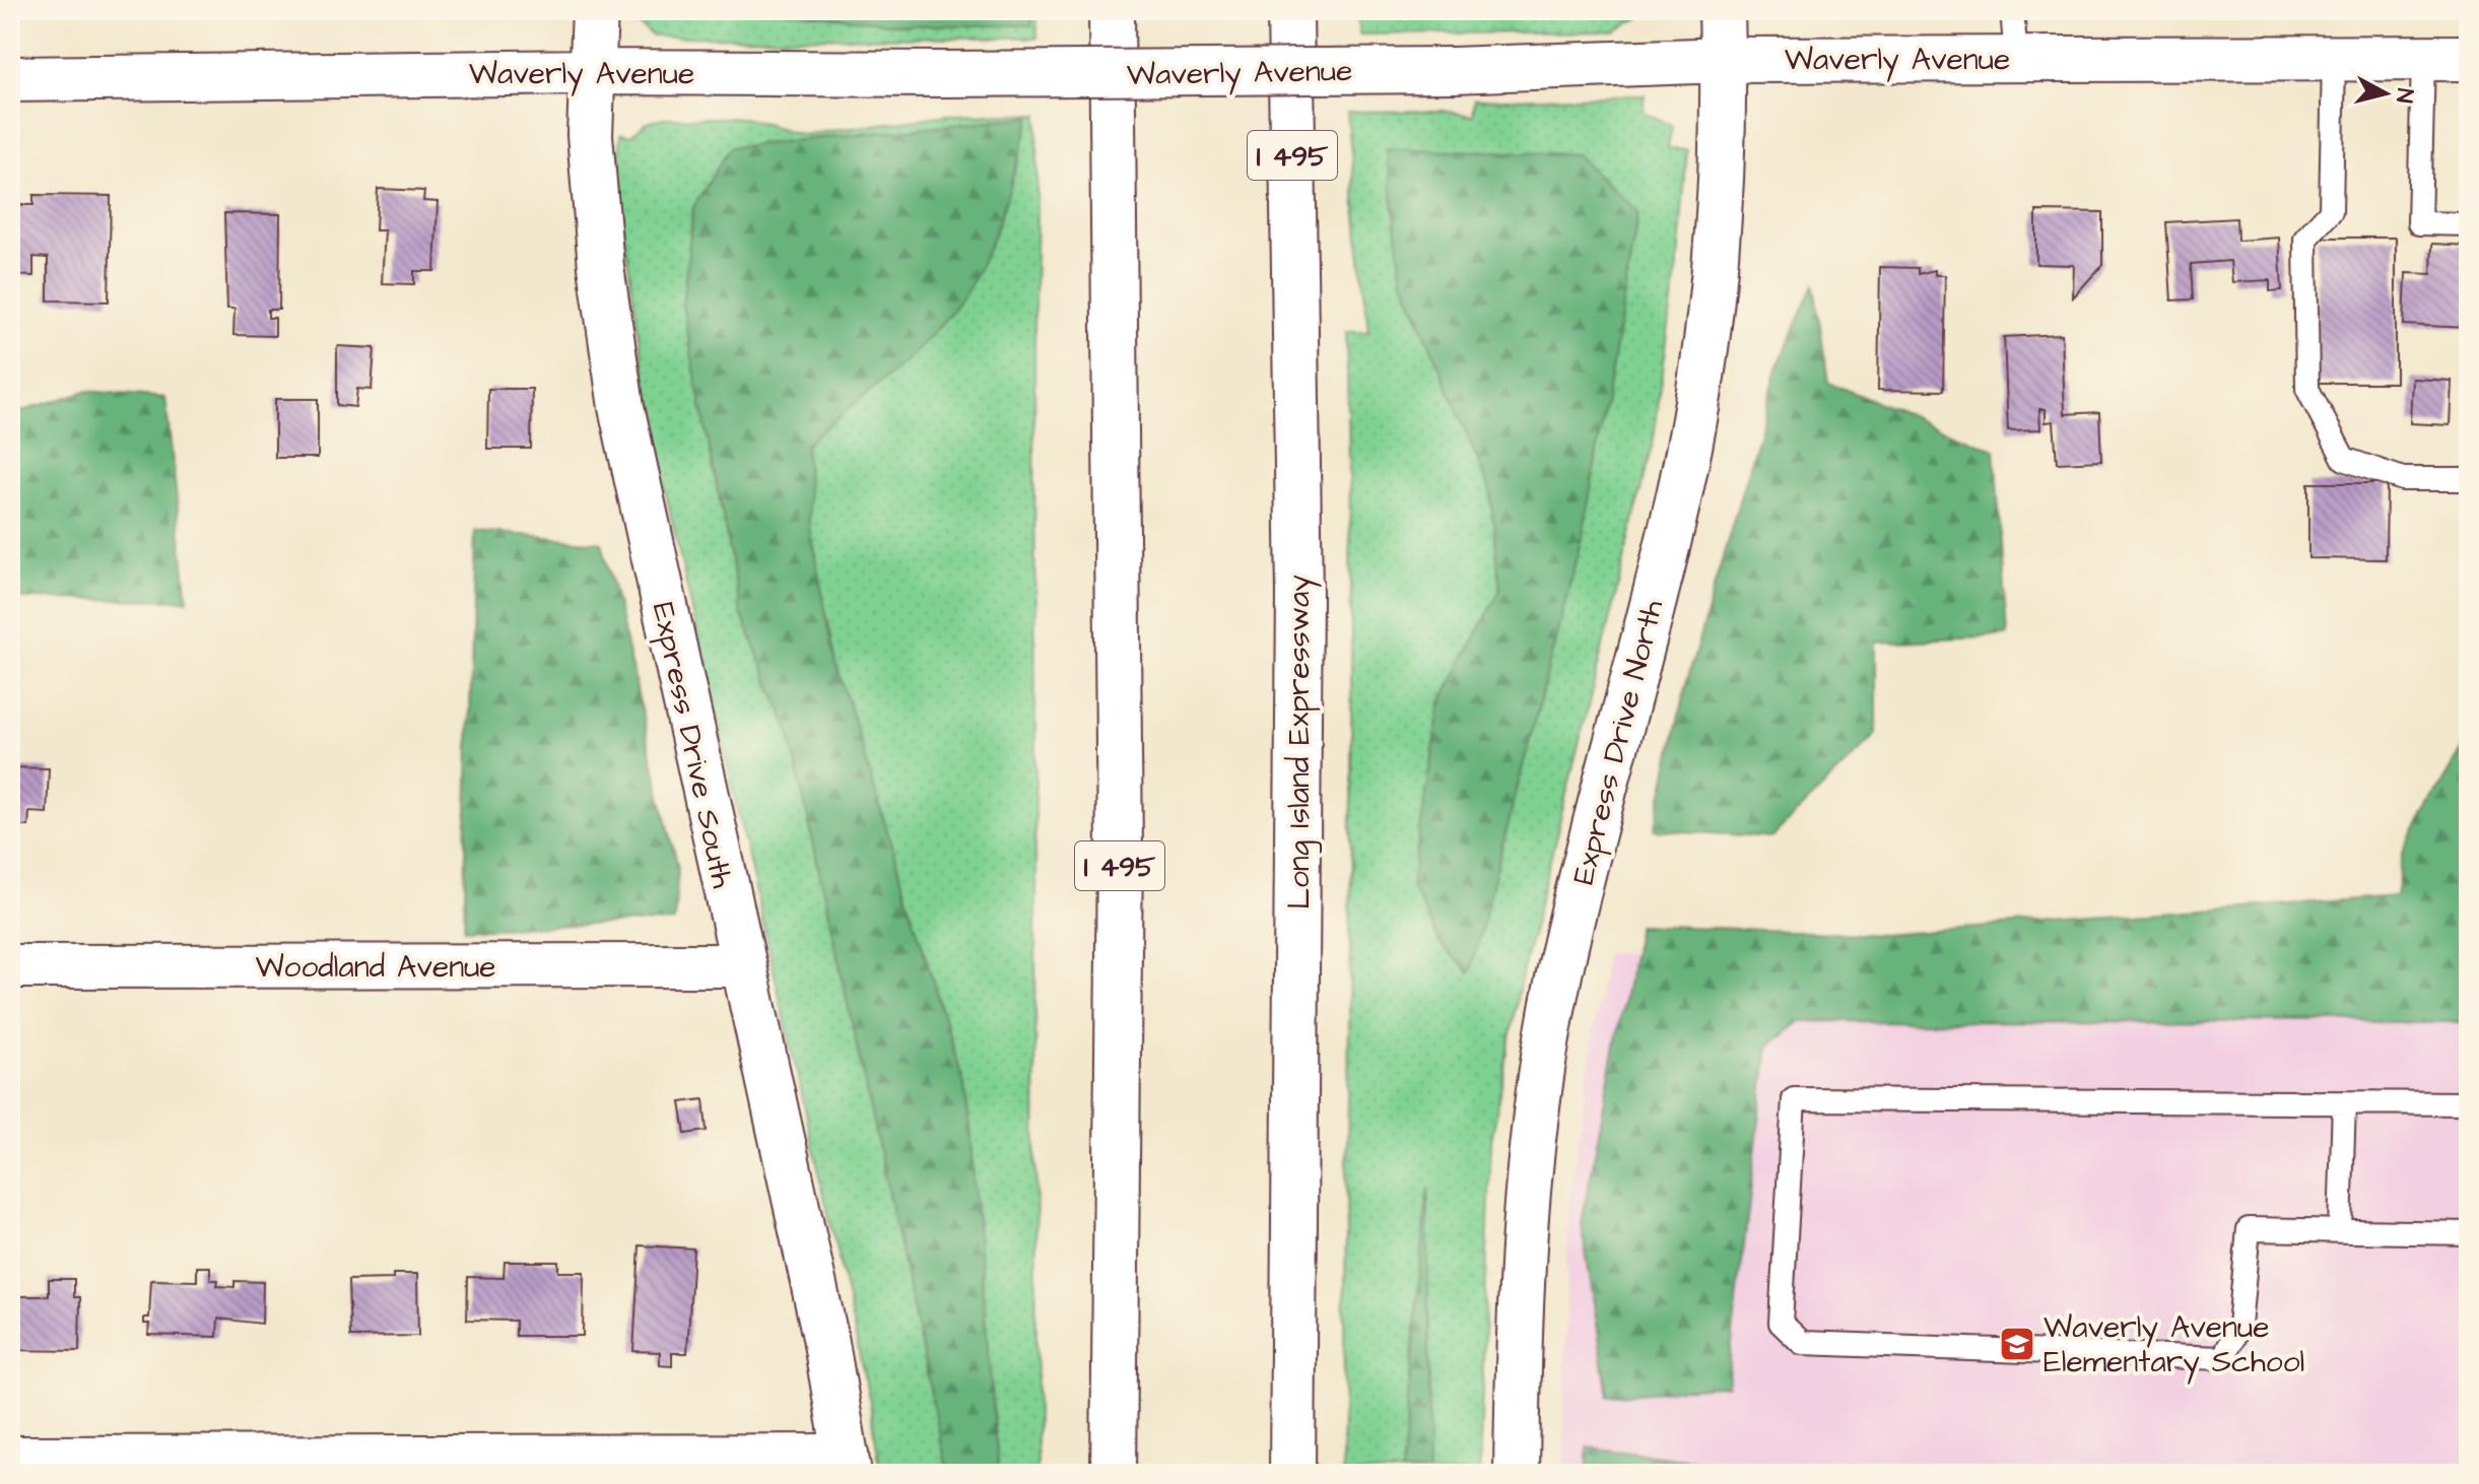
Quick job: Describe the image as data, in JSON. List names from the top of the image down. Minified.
{"streets":{"main road":["Waverly Avenue","I 495","Long Island Expressway","Express Drive North","Express Drive South"],"street":["Woodland Avenue"]},"crossings":[["Waverly Avenue","Express Drive North"],["Waverly Avenue","Express Drive South"],["Express Drive South","Woodland Avenue"]],"places":{"school or university":["Waverly Avenue Elementary School"]},"north":"right"}
